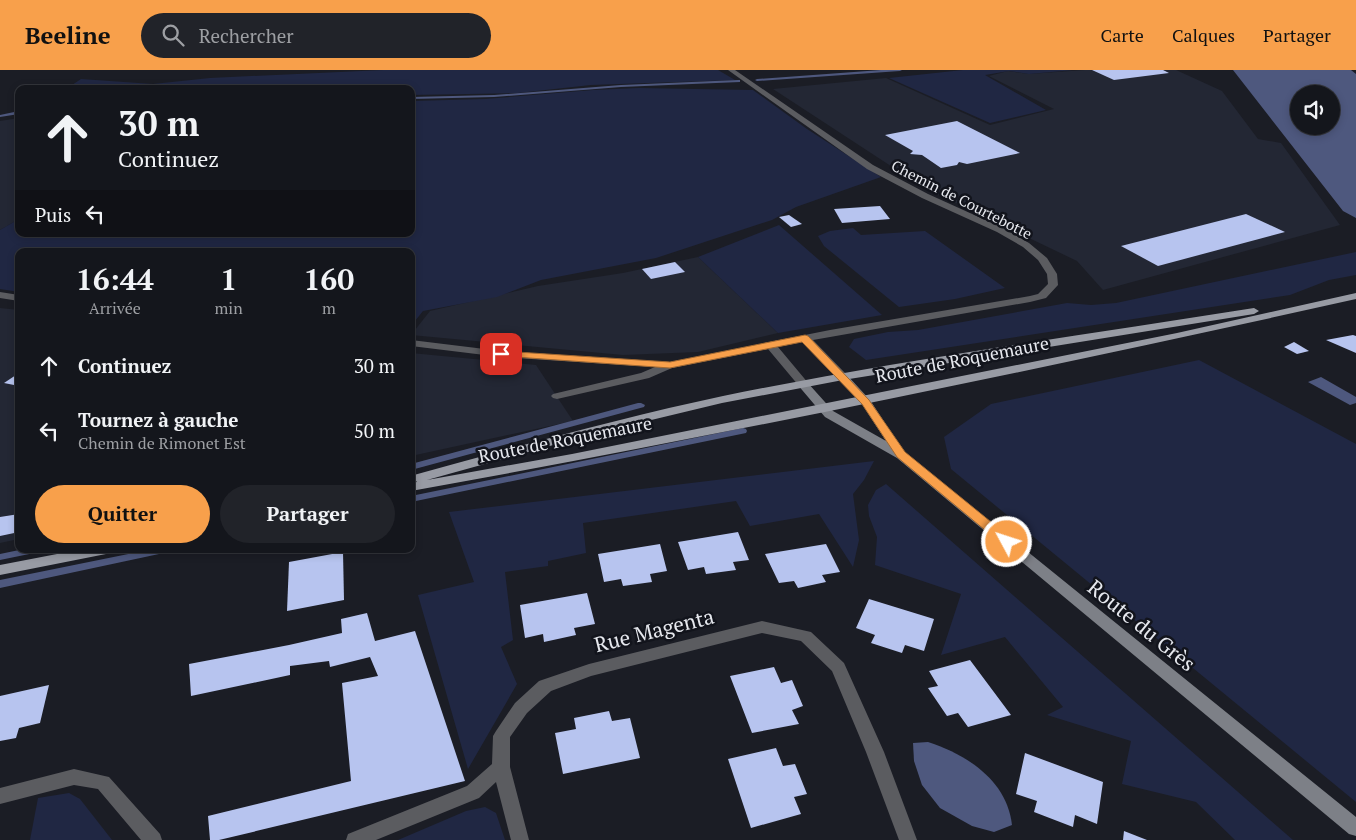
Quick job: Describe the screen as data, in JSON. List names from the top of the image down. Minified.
{"streets":{"main road":["Route de Roquemaure"],"street":["Chemin de Courtebotte","Route du Grès","Rue Magenta"]},"page":{"header":"Beeline","search":"Rechercher","nav":["Carte","Calques","Partager"],"turn":["30 m","Continuez"],"then":"Puis","eta":["16:44","Arrivée","1","min","160","m"],"list":[{"name":"Continuez","value":"30 m"},{"name":"Tournez à gauche","note":"Chemin de Rimonet Est","value":"50 m"}],"buttons":["Quitter","Partager"]}}
